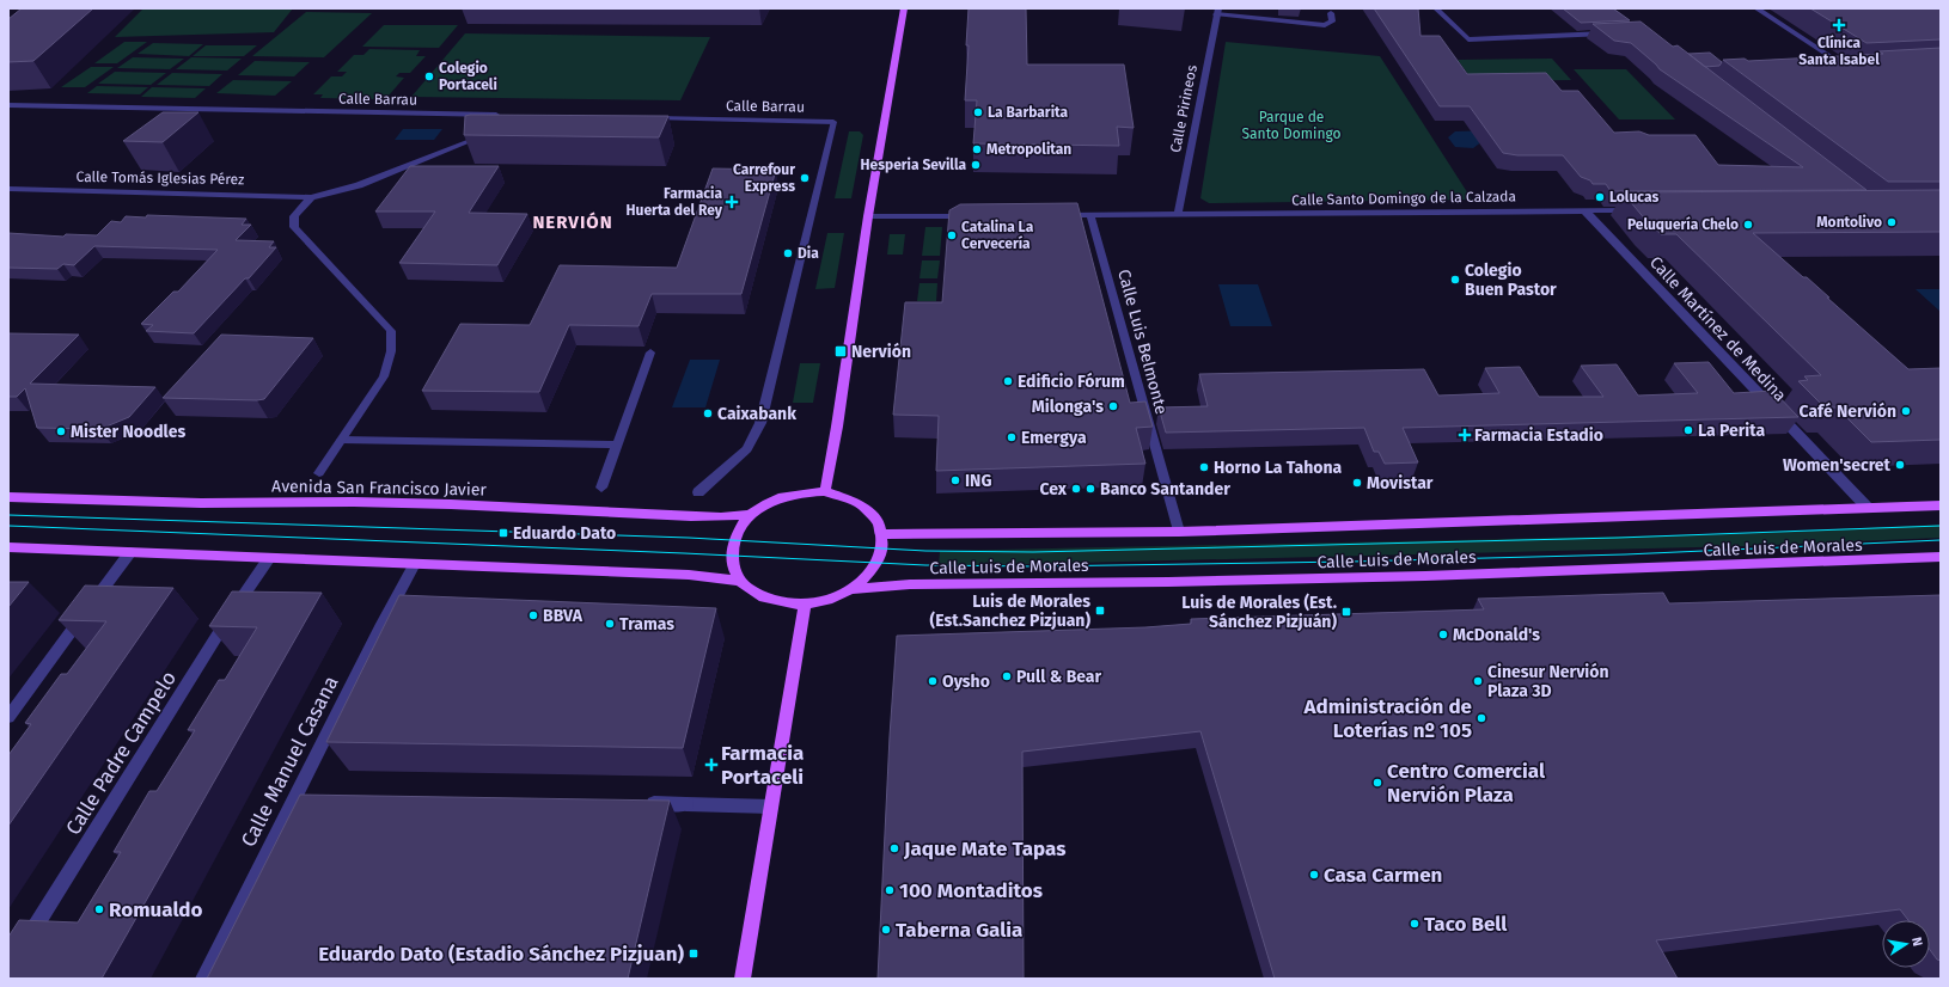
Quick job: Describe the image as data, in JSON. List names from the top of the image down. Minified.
{"streets":{"main road":["Avenida San Francisco Javier","Calle Luis de Morales"],"street":["Calle Barrau","Calle Pirineos","Calle Tomás Iglesias Pérez","Calle Santo Domingo de la Calzada","Calle Martínez de Medina","Calle Luis Belmonte","Calle Padre Campelo","Calle Manuel Casana"]},"crossings":[["Calle Pirineos","Calle Santo Domingo de la Calzada"],["Calle Santo Domingo de la Calzada","Calle Martínez de Medina"],["Calle Santo Domingo de la Calzada","Calle Luis Belmonte"],["Calle Martínez de Medina","Calle Luis de Morales"],["Calle Luis Belmonte","Calle Luis de Morales"],["Avenida San Francisco Javier","Calle Luis de Morales"]],"districts":["NERVIÓN"],"parks":["Parque de Santo Domingo"],"places":{"health":["Clínica Santa Isabel","Farmacia Huerta del Rey","Farmacia Estadio","Farmacia Portaceli"],"other":["Colegio Portaceli","La Barbarita","Metropolitan","Hesperia Sevilla","Carrefour Express","Lolucas","Montolivo","Peluquería Chelo","Catalina La Cervecería","Dia","Colegio Buen Pastor","Edificio Fórum","Milonga's","Café Nervión","Caixabank","La Perita","Mister Noodles","Emergya","Women'secret","Horno La Tahona","ING","Movistar","Cex","Banco Santander","BBVA","Tramas","McDonald's","Pull & Bear","Oysho","Cinesur Nervión Plaza 3D","Administración de Loterías nº 105","Centro Comercial Nervión Plaza","Jaque Mate Tapas","Casa Carmen","100 Montaditos","Romualdo","Taco Bell","Taberna Galia"],"transit":["Nervión","Eduardo Dato","Luis de Morales (Est.Sanchez Pizjuan)","Luis de Morales (Est. Sánchez Pizjuán)","Eduardo Dato (Estadio Sánchez Pizjuan)"]},"north":"right"}
